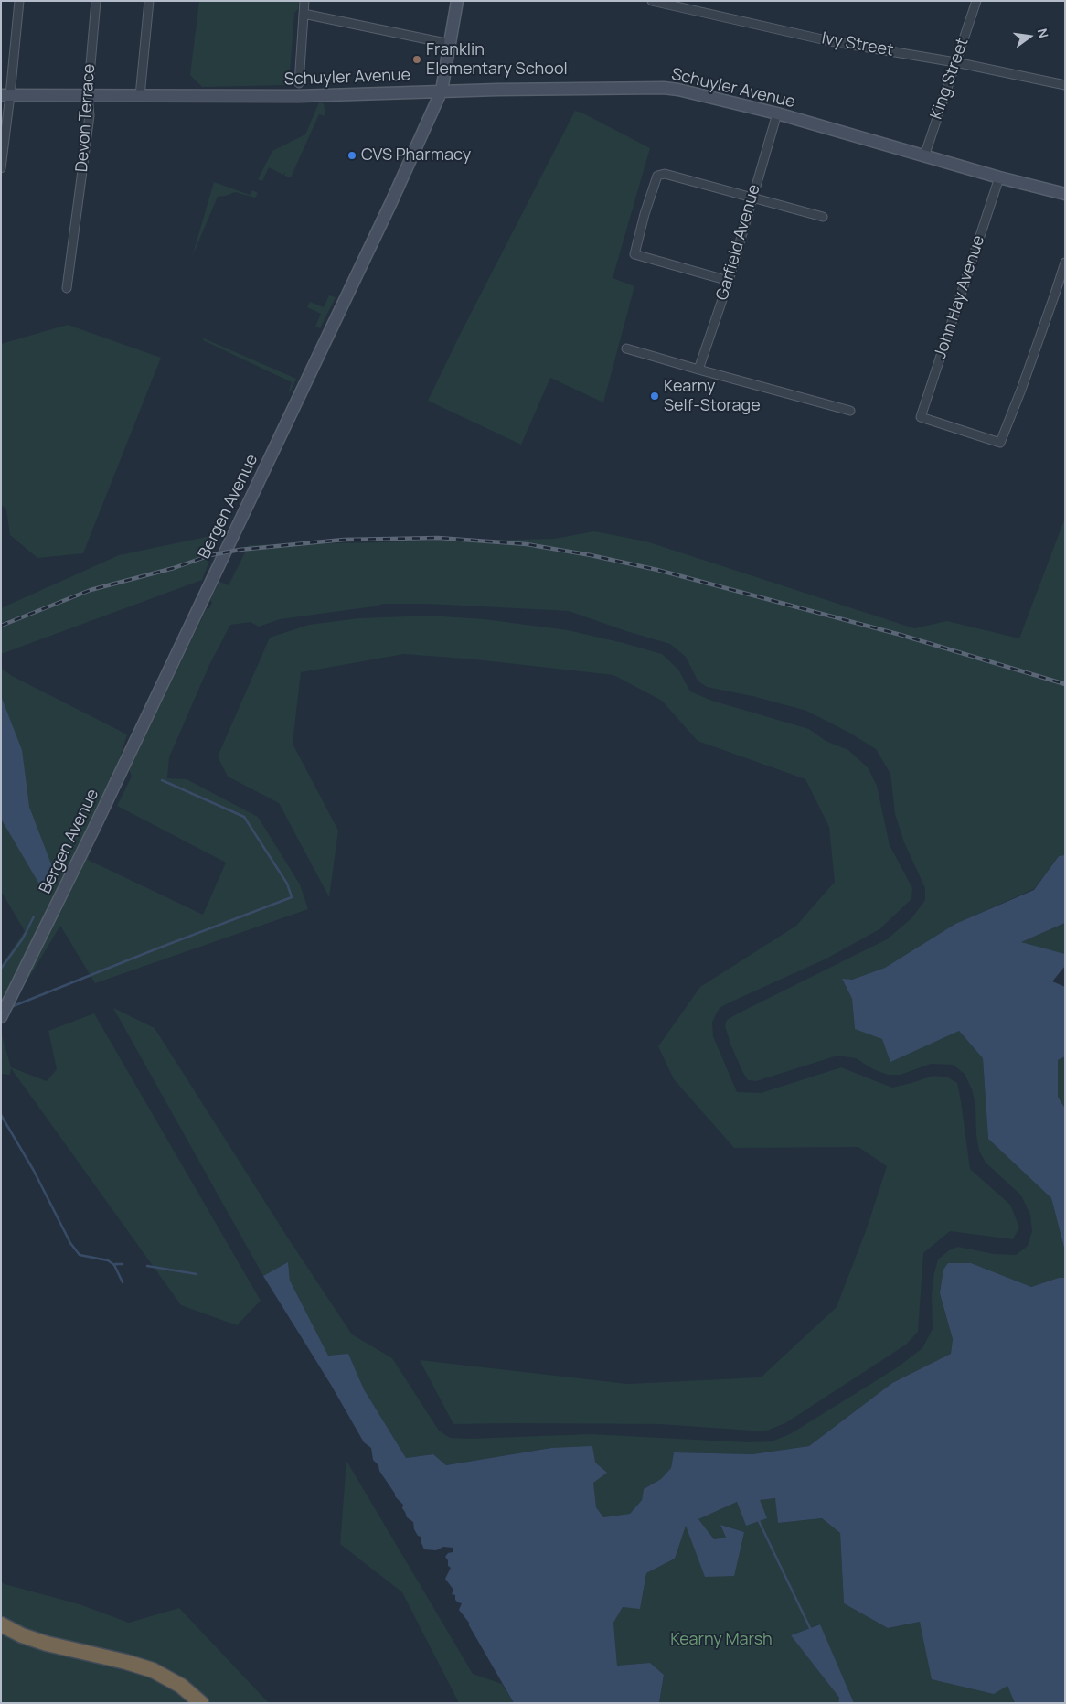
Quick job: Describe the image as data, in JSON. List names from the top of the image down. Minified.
{"streets":{"street":["Ivy Street","Schuyler Avenue","King Street","Devon Terrace","Garfield Avenue","John Hay Avenue","Bergen Avenue"]},"crossings":[["Ivy Street","King Street"],["Schuyler Avenue","King Street"],["Schuyler Avenue","Devon Terrace"],["Schuyler Avenue","Garfield Avenue"],["Schuyler Avenue","John Hay Avenue"],["Schuyler Avenue","Bergen Avenue"]],"parks":["Kearny Marsh"],"places":["Franklin Elementary School","CVS Pharmacy","Kearny Self-Storage"],"north":"right"}
